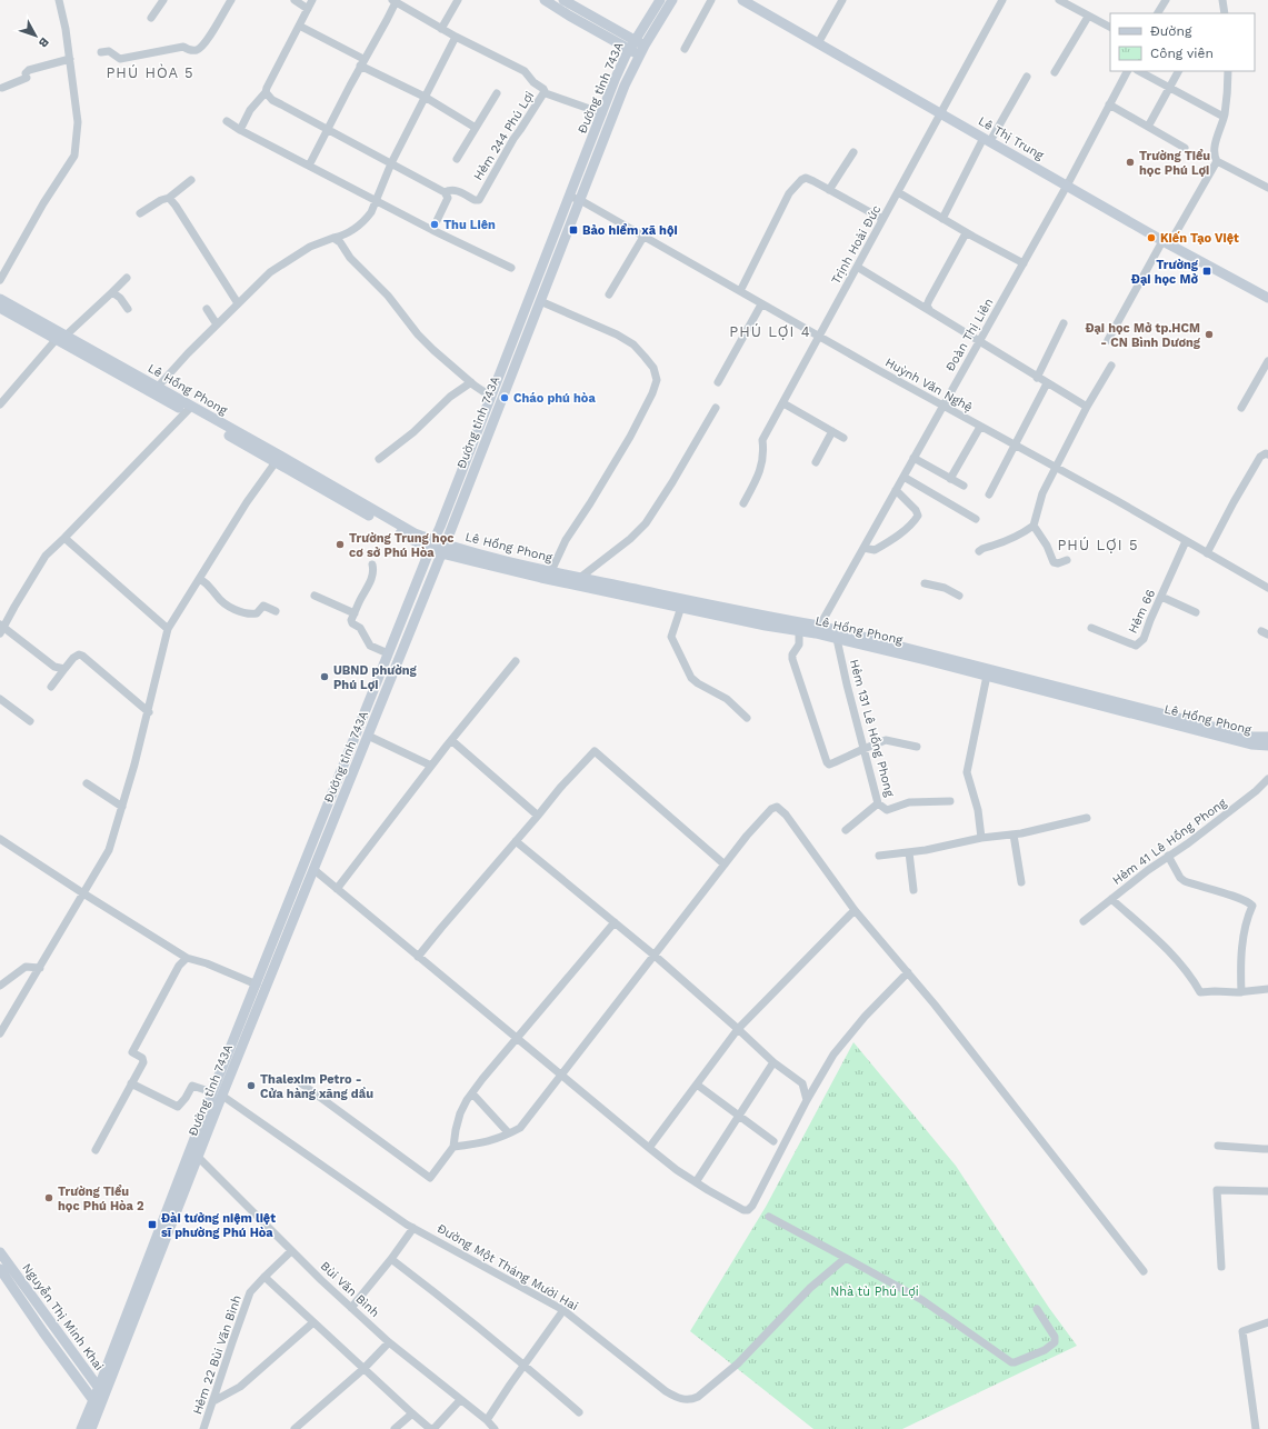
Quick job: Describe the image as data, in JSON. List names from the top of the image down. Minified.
{"streets":{"street":["Đường tỉnh 743A","Hẻm 244 Phú Lợi","Lê Thị Trung","Trịnh Hoài Đức","Đoàn Thị Liên","Huỳnh Văn Nghệ","Lê Hồng Phong","Hẻm 66","Hẻm 131 Lê Hồng Phong","Hẻm 41 Lê Hồng Phong","Đường Một Tháng Mười Hai","Bùi Văn Bình","Nguyễn Thị Minh Khai","Hẻm 22 Bùi Văn Bình"]},"crossings":[["Đường tỉnh 743A","Hẻm 244 Phú Lợi"],["Đường tỉnh 743A","Huỳnh Văn Nghệ"],["Đường tỉnh 743A","Lê Hồng Phong"],["Đường tỉnh 743A","Đường Một Tháng Mười Hai"],["Đường tỉnh 743A","Bùi Văn Bình"],["Đường tỉnh 743A","Nguyễn Thị Minh Khai"],["Lê Thị Trung","Trịnh Hoài Đức"],["Lê Thị Trung","Đoàn Thị Liên"],["Trịnh Hoài Đức","Huỳnh Văn Nghệ"],["Đoàn Thị Liên","Huỳnh Văn Nghệ"],["Đoàn Thị Liên","Lê Hồng Phong"],["Huỳnh Văn Nghệ","Hẻm 66"],["Lê Hồng Phong","Hẻm 131 Lê Hồng Phong"],["Bùi Văn Bình","Hẻm 22 Bùi Văn Bình"]],"districts":["PHÚ HÒA 5","PHÚ LỢI 4","PHÚ LỢI 5"],"parks":["Nhà tù Phú Lợi"],"places":{"other":["Trường Tiểu học Phú Lợi","Thu Liên","Kiến Tạo Việt","Đại học Mở tp.HCM - CN Bình Dương","Cháo phú hòa","Trường Trung học cơ sở Phú Hòa","UBND phường Phú Lợi","Thalexim Petro - Cửa hàng xăng dầu","Trường Tiểu học Phú Hòa 2"],"transit":["Bảo hiểm xã hội","Trường Đại học Mở","Đài tưởng niệm liệt sĩ phường Phú Hòa"]},"legend":["Đường","Công viên"],"north":"bottom right"}
